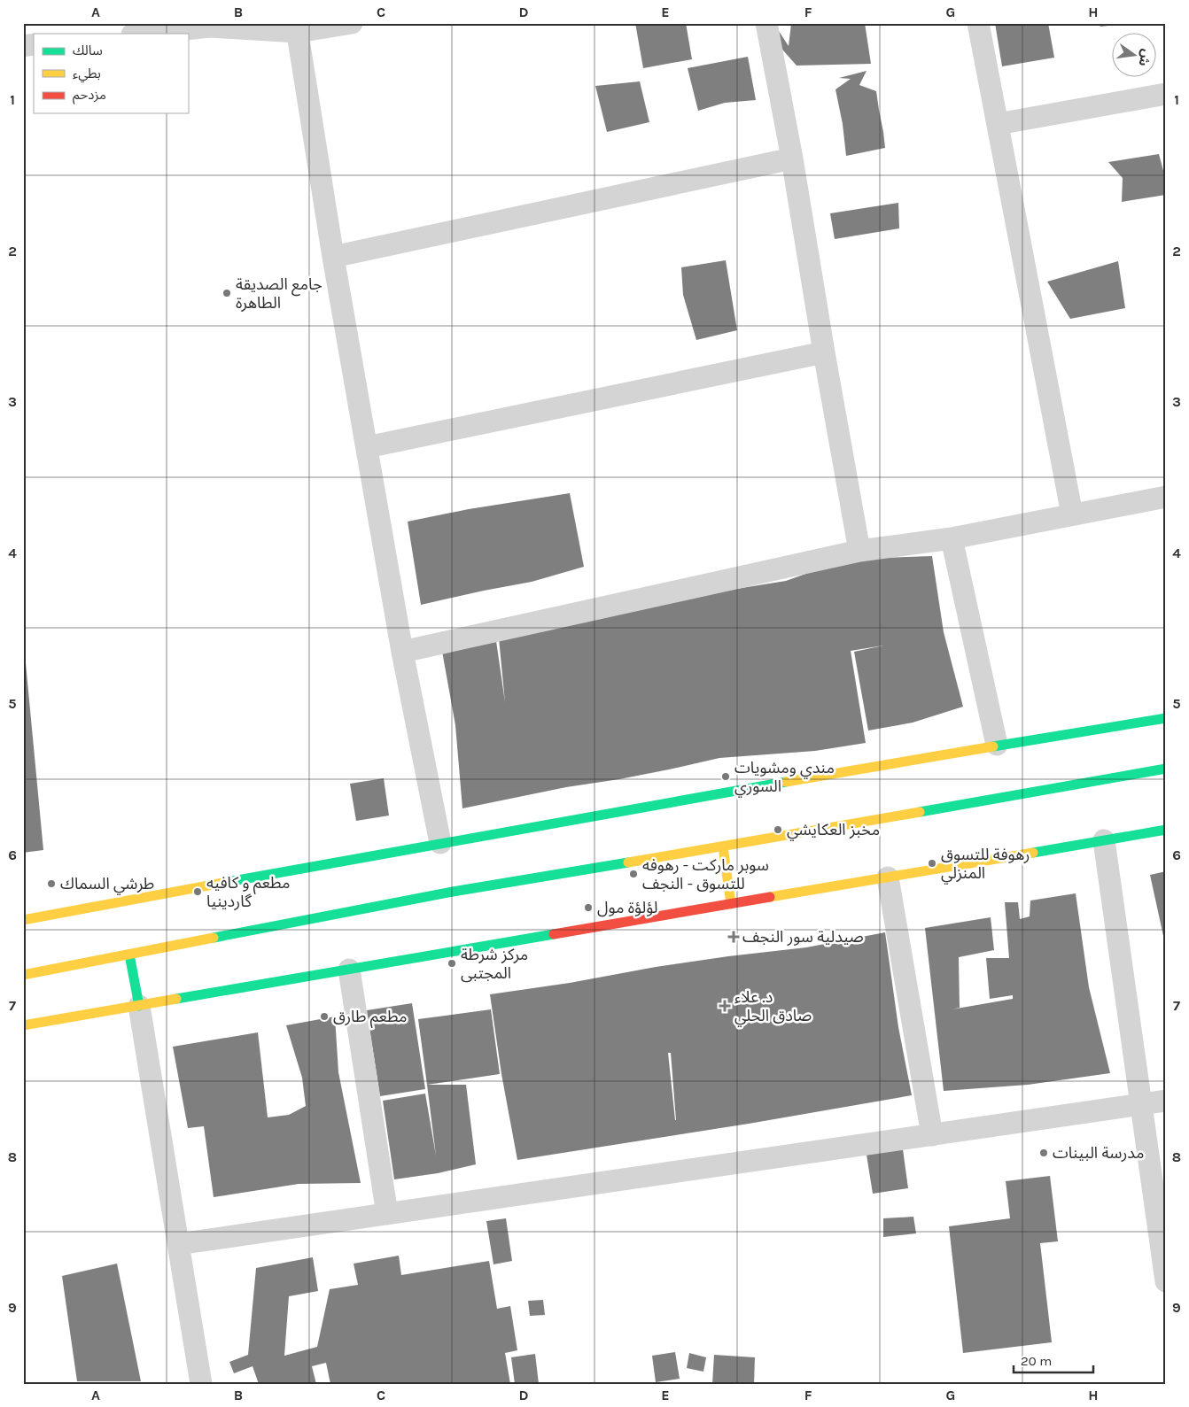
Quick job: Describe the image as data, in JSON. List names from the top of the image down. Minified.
{"places":{"other":["جامع الصديقة الطاهرة","مندي ومشويات السوري","مخبز العكايشي","رهوفة للتسوق المنزلي","سوبر ماركت - رهوفه للتسوق - النجف","طرشي السماك","مطعم و كافيه گاردينيا","لؤلؤة مول","مركز شرطة المجتبى","مطعم طارق","مدرسة البينات"],"health":["صيدلية سور النجف","د. علاء صادق الحلي"]},"legend":["سالك","بطيء","مزدحم"],"scale_bar":"20 m","north":"right","grid":{"columns":["A","B","C","D","E","F","G","H"],"rows":["1","2","3","4","5","6","7","8","9"]}}
